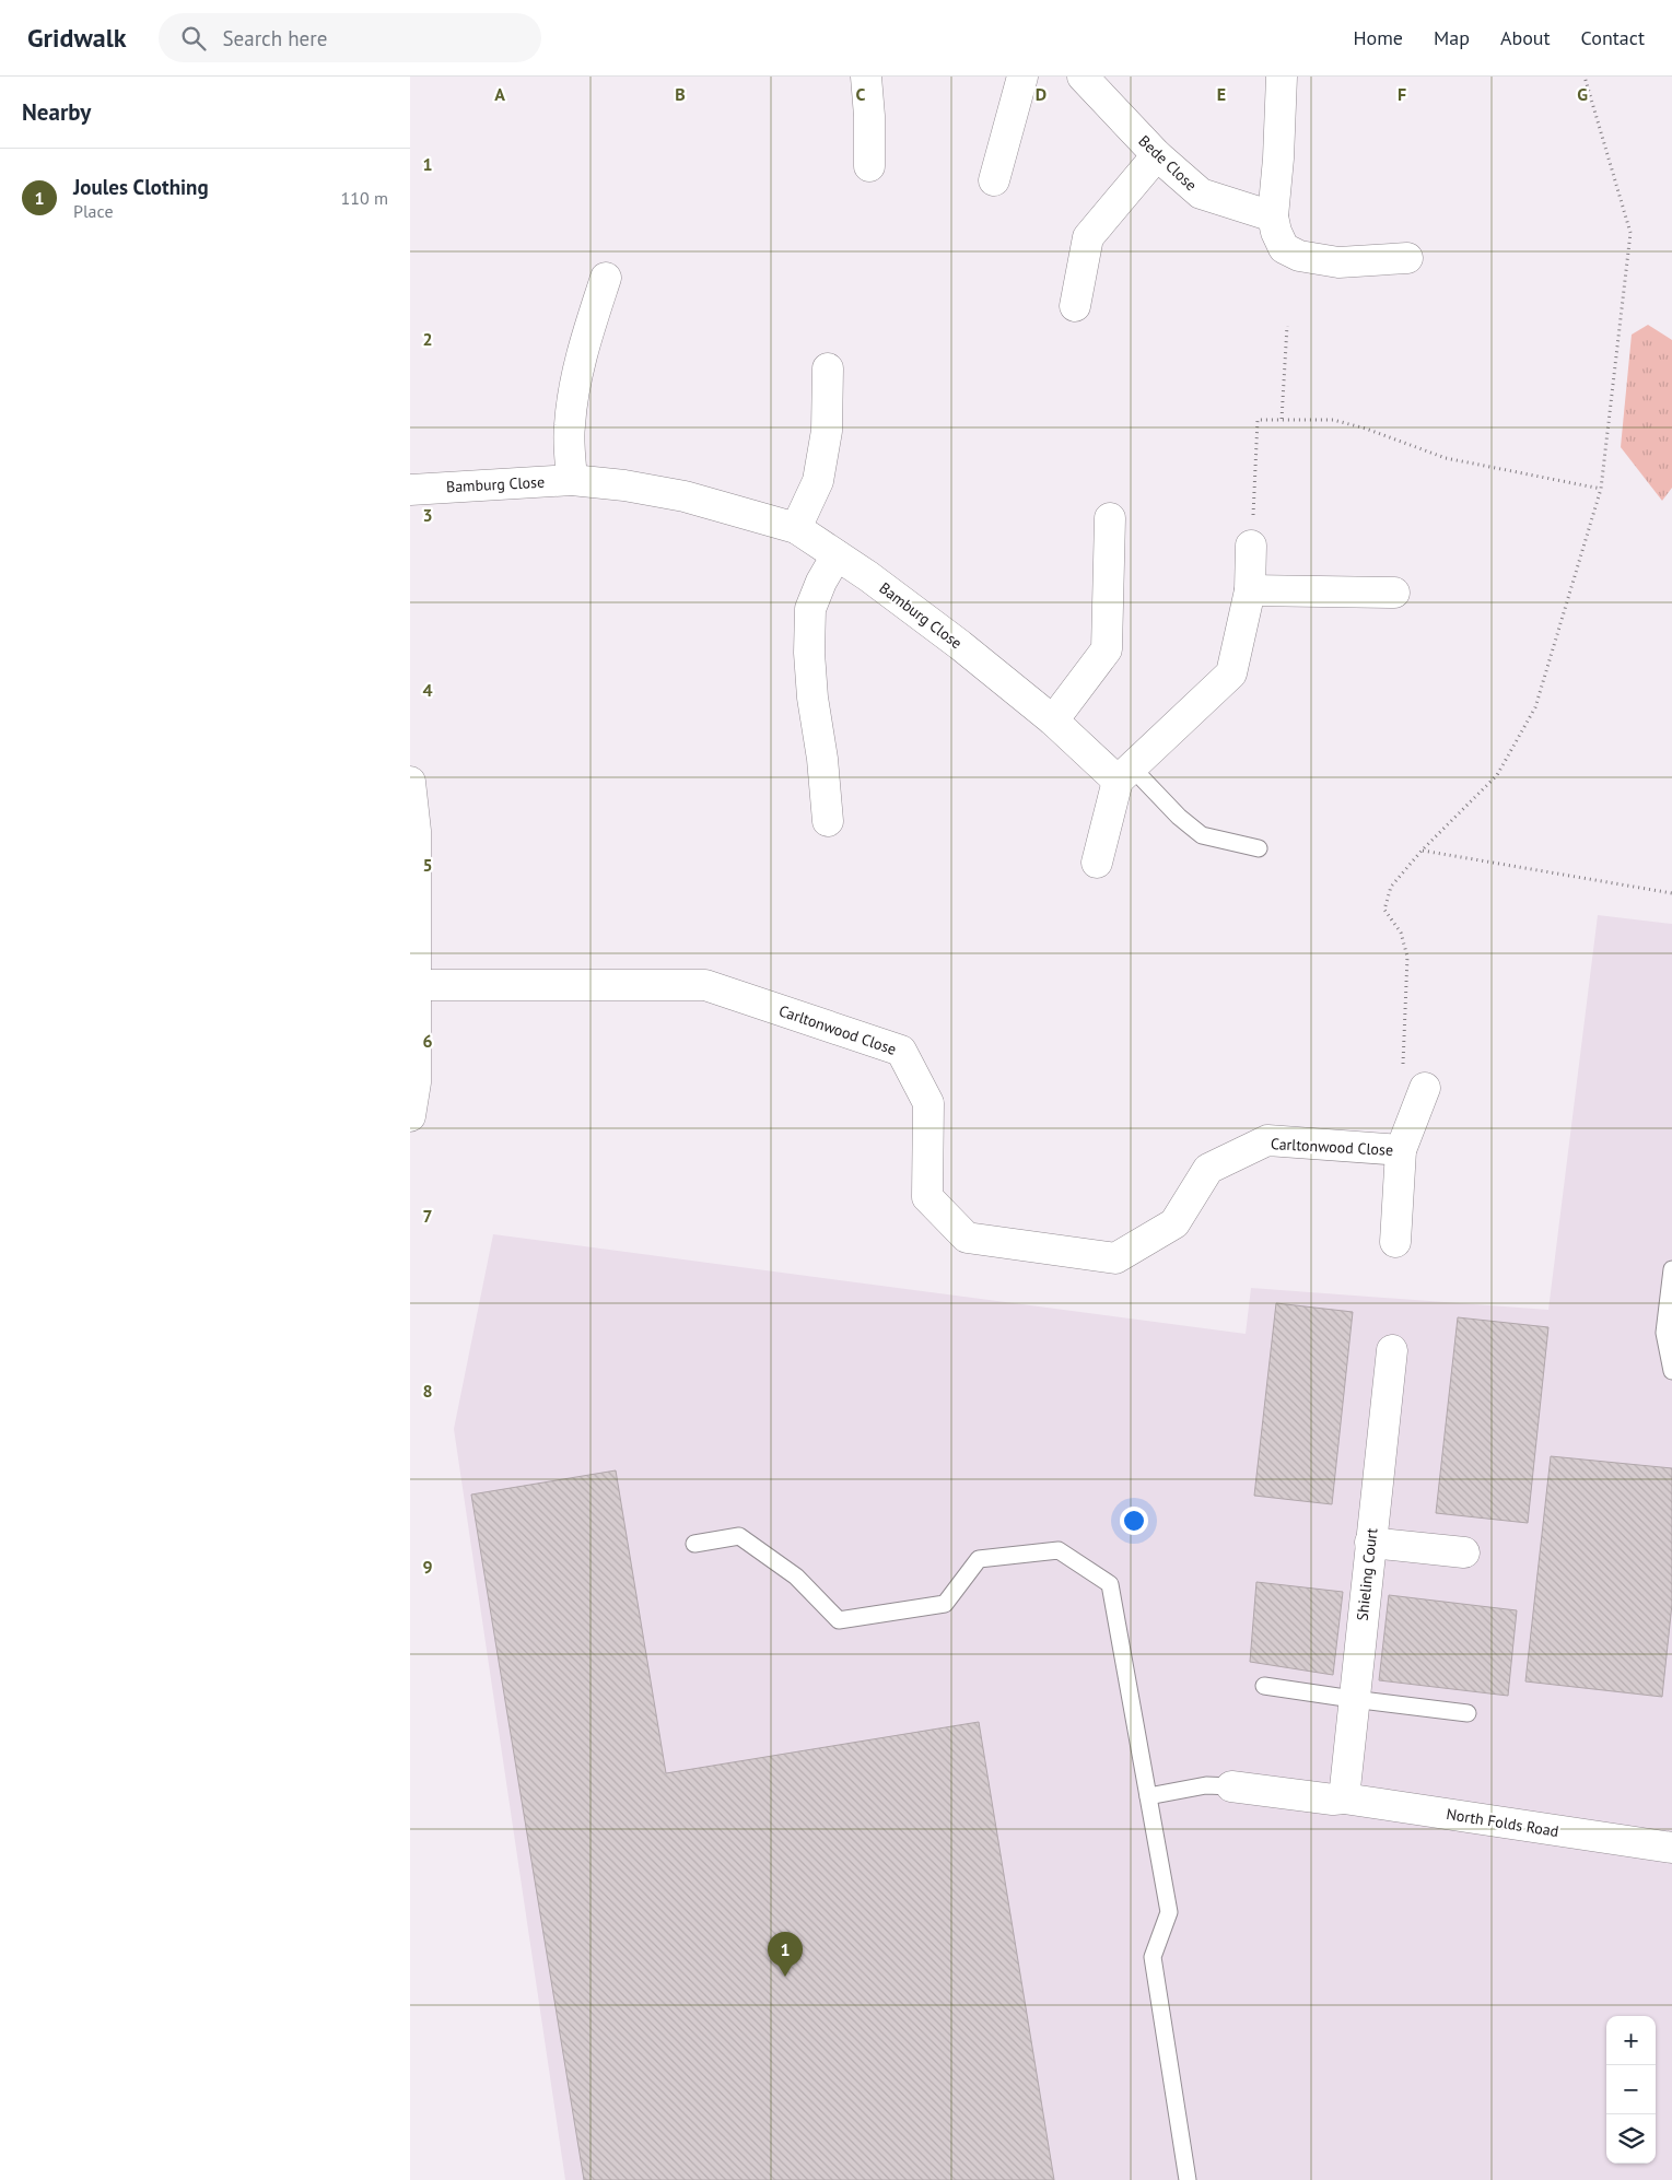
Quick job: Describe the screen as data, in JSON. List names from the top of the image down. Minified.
{"streets":{"street":["Bede Close","Bamburg Close","Carltonwood Close","Shieling Court","North Folds Road"]},"crossings":[["Shieling Court","North Folds Road"]],"page":{"header":"Gridwalk","search":"Search here","nav":["Home","Map","About","Contact"],"heading":"Nearby","list":[{"mark":"1","name":"Joules Clothing","note":"Place","value":"110 m"}],"pins":"1","map_buttons":["+","−"]},"grid":{"columns":["A","B","C","D","E","F","G"],"rows":["1","2","3","4","5","6","7","8","9"]}}
